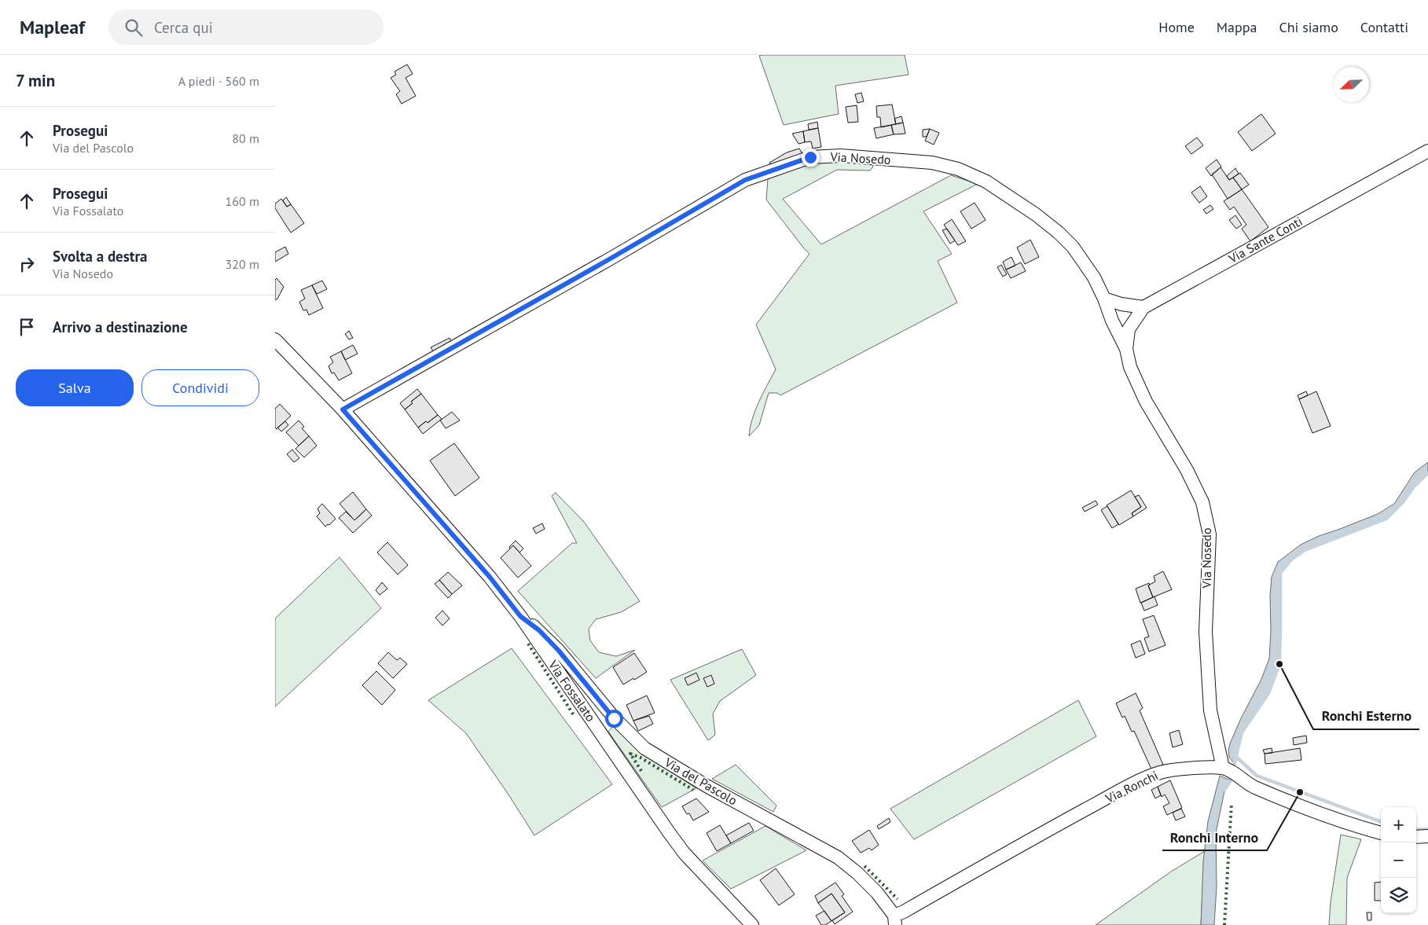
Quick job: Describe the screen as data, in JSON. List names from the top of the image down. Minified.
{"streets":{"street":["Via Nosedo","Via Sante Conti","Via Fossalato","Via del Pascolo","Via Ronchi"]},"crossings":[["Via Nosedo","Via Sante Conti"],["Via Nosedo","Via Fossalato"],["Via Nosedo","Via Ronchi"],["Via Fossalato","Via del Pascolo"],["Via del Pascolo","Via Ronchi"]],"places":["Ronchi Esterno","Ronchi Interno"],"north":"bottom left","page":{"header":"Mapleaf","search":"Cerca qui","nav":["Home","Mappa","Chi siamo","Contatti"],"heading":["7 min","A piedi · 560 m"],"list":[["Prosegui","Via del Pascolo","80 m"],["Prosegui","Via Fossalato","160 m"],["Svolta a destra","Via Nosedo","320 m"],"Arrivo a destinazione"],"buttons":["Salva","Condividi"],"map_buttons":["+","−"]}}
